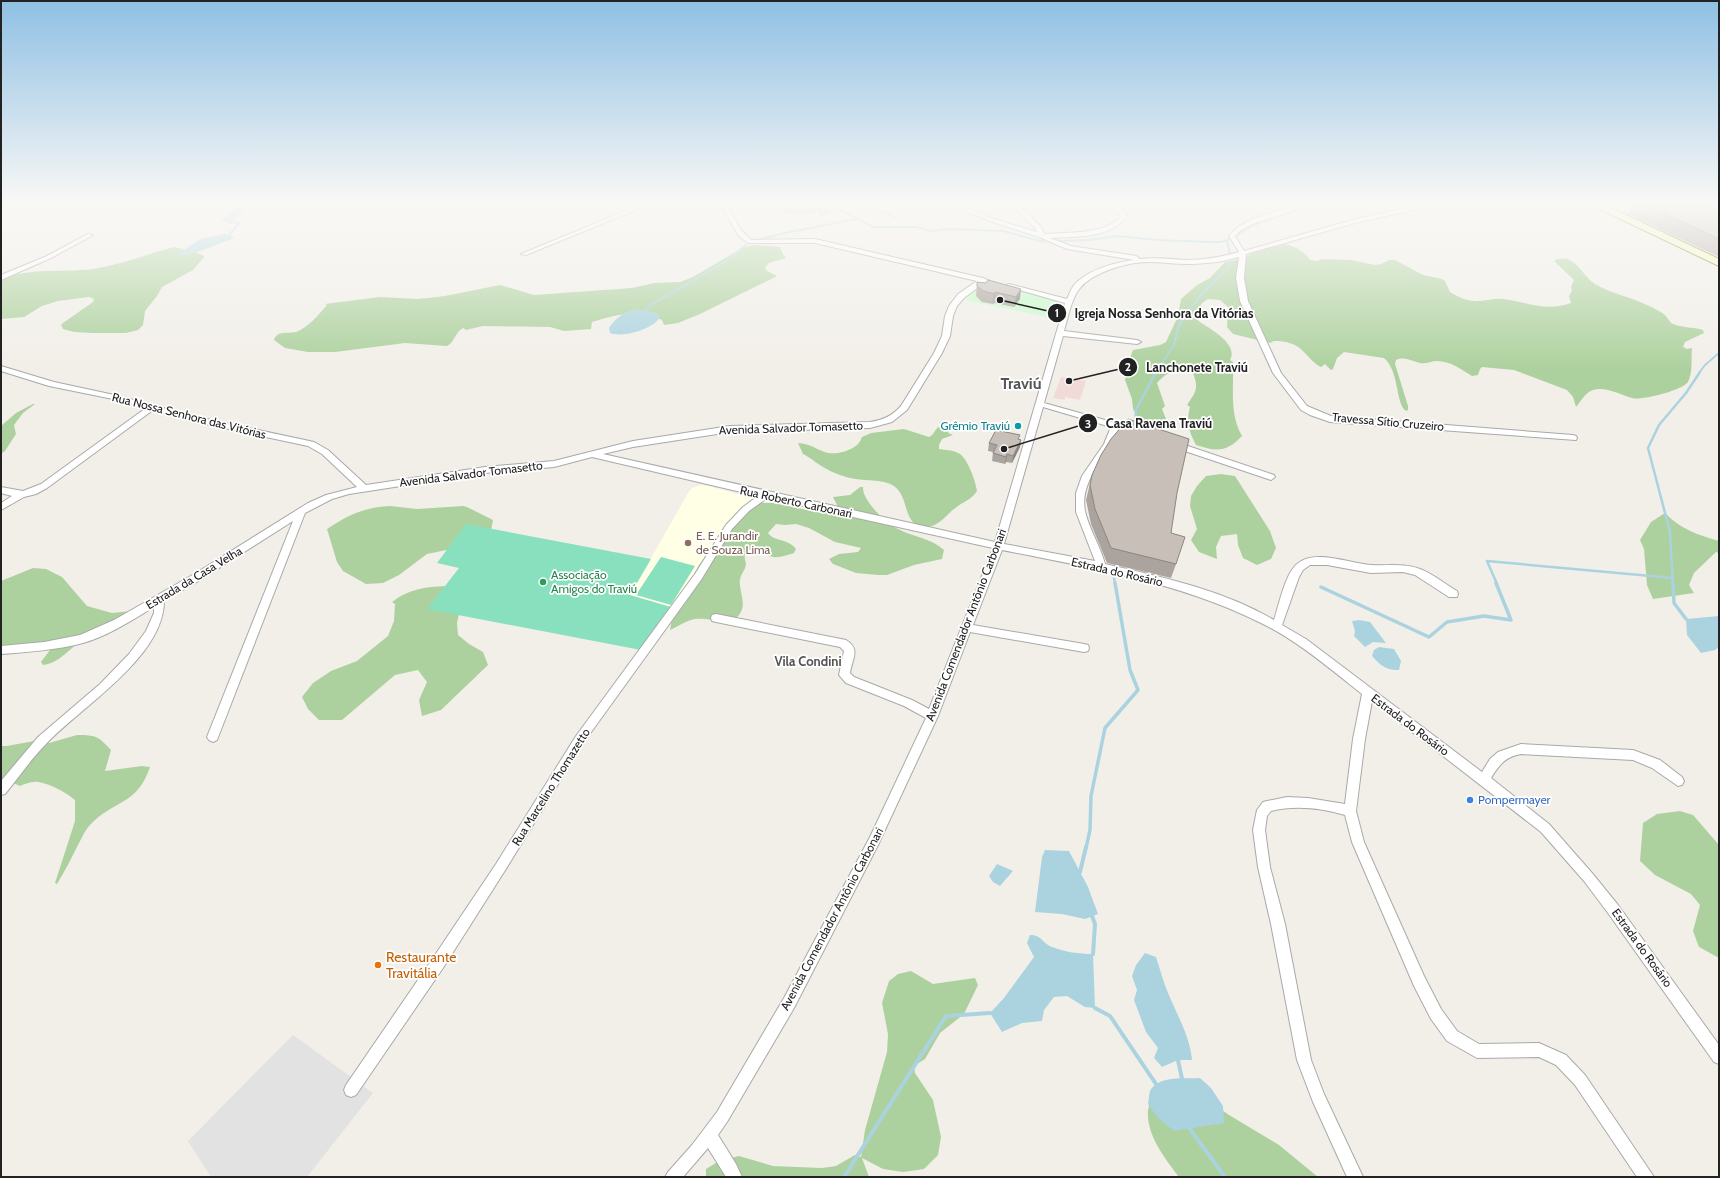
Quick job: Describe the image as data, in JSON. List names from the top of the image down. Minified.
{"streets":{"street":["Rua Nossa Senhora das Vitórias","Travessa Sítio Cruzeiro","Avenida Salvador Tomasetto","Rua Roberto Carbonari","Estrada do Rosário","Estrada da Casa Velha","Avenida Comendador Antônio Carbonari","Rua Marcelino Thomazetto"]},"crossings":[["Rua Nossa Senhora das Vitórias","Estrada da Casa Velha"],["Avenida Salvador Tomasetto","Rua Roberto Carbonari"],["Avenida Salvador Tomasetto","Estrada da Casa Velha"],["Rua Roberto Carbonari","Estrada do Rosário"],["Rua Roberto Carbonari","Avenida Comendador Antônio Carbonari"],["Rua Roberto Carbonari","Rua Marcelino Thomazetto"],["Estrada do Rosário","Avenida Comendador Antônio Carbonari"]],"districts":["Traviú","Vila Condini"],"places":["Igreja Nossa Senhora da Vitórias","Lanchonete Traviú","Grêmio Traviú","Casa Ravena Traviú","E. E. Jurandir de Souza Lima","Associação Amigos do Traviú","Pompermayer","Restaurante Travitália"]}
